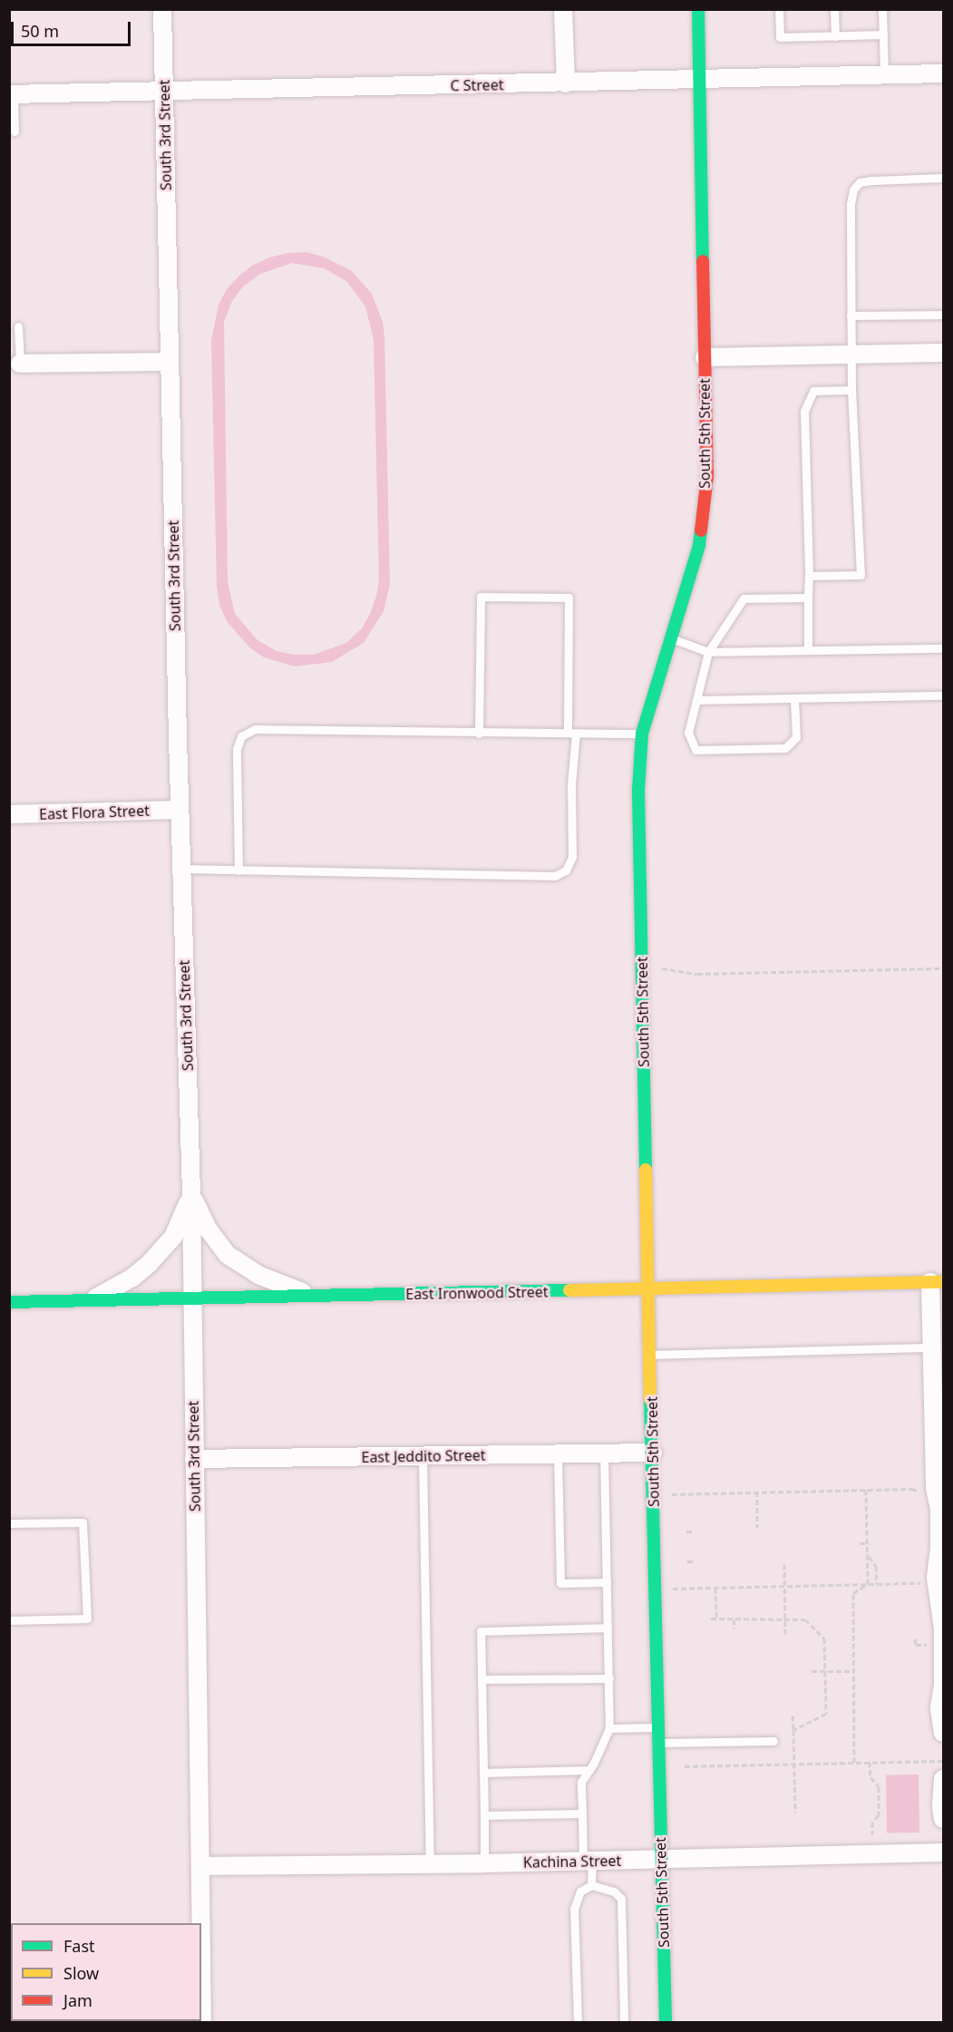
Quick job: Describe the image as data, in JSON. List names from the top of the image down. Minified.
{"streets":{"street":["C Street","South 3rd Street","South 5th Street","East Flora Street","East Ironwood Street","East Jeddito Street","Kachina Street"]},"crossings":[["C Street","South 3rd Street"],["C Street","South 5th Street"],["South 3rd Street","East Flora Street"],["South 3rd Street","East Ironwood Street"],["South 3rd Street","East Jeddito Street"],["South 3rd Street","Kachina Street"],["South 5th Street","East Ironwood Street"],["South 5th Street","East Jeddito Street"],["South 5th Street","Kachina Street"]],"legend":["Fast","Slow","Jam"],"scale_bar":"50 m"}
